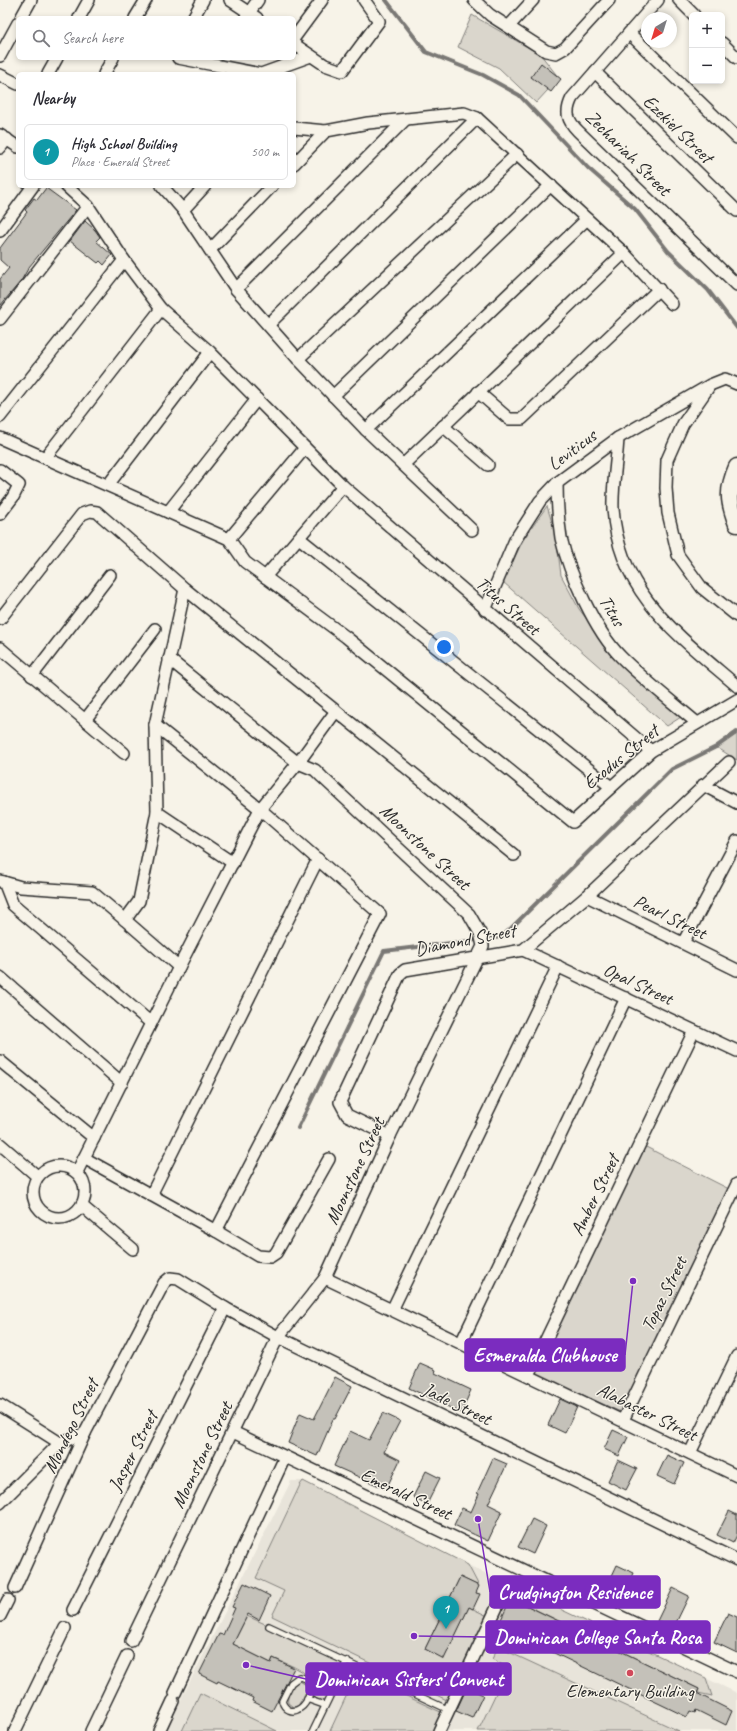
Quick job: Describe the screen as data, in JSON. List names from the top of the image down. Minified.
{"streets":{"street":["Ezekiel Street","Zechariah Street","Leviticus","Titus Street","Titus","Exodus Street","Moonstone Street","Pearl Street","Diamond Street","Opal Street","Amber Street","Topaz Street","Jade Street","Alabaster Street","Mondego Street","Jasper Street","Emerald Street"]},"crossings":[["Ezekiel Street","Zechariah Street"],["Leviticus","Titus Street"],["Leviticus","Titus"],["Titus Street","Exodus Street"],["Titus","Exodus Street"],["Moonstone Street","Diamond Street"],["Moonstone Street","Jade Street"],["Moonstone Street","Alabaster Street"],["Moonstone Street","Emerald Street"],["Pearl Street","Diamond Street"],["Diamond Street","Opal Street"],["Opal Street","Amber Street"],["Amber Street","Alabaster Street"],["Topaz Street","Alabaster Street"],["Jade Street","Mondego Street"],["Jade Street","Jasper Street"]],"places":["Esmeralda Clubhouse","Crudgington Residence","Dominican College Santa Rosa","Dominican Sisters' Convent","Elementary Building"],"north":"bottom left","page":{"map_buttons":["+","−"],"search":"Search here","heading":"Nearby","list":[{"mark":"1","name":"High School Building","note":"Place · Emerald Street","value":"500 m"}],"pins":"1"}}
